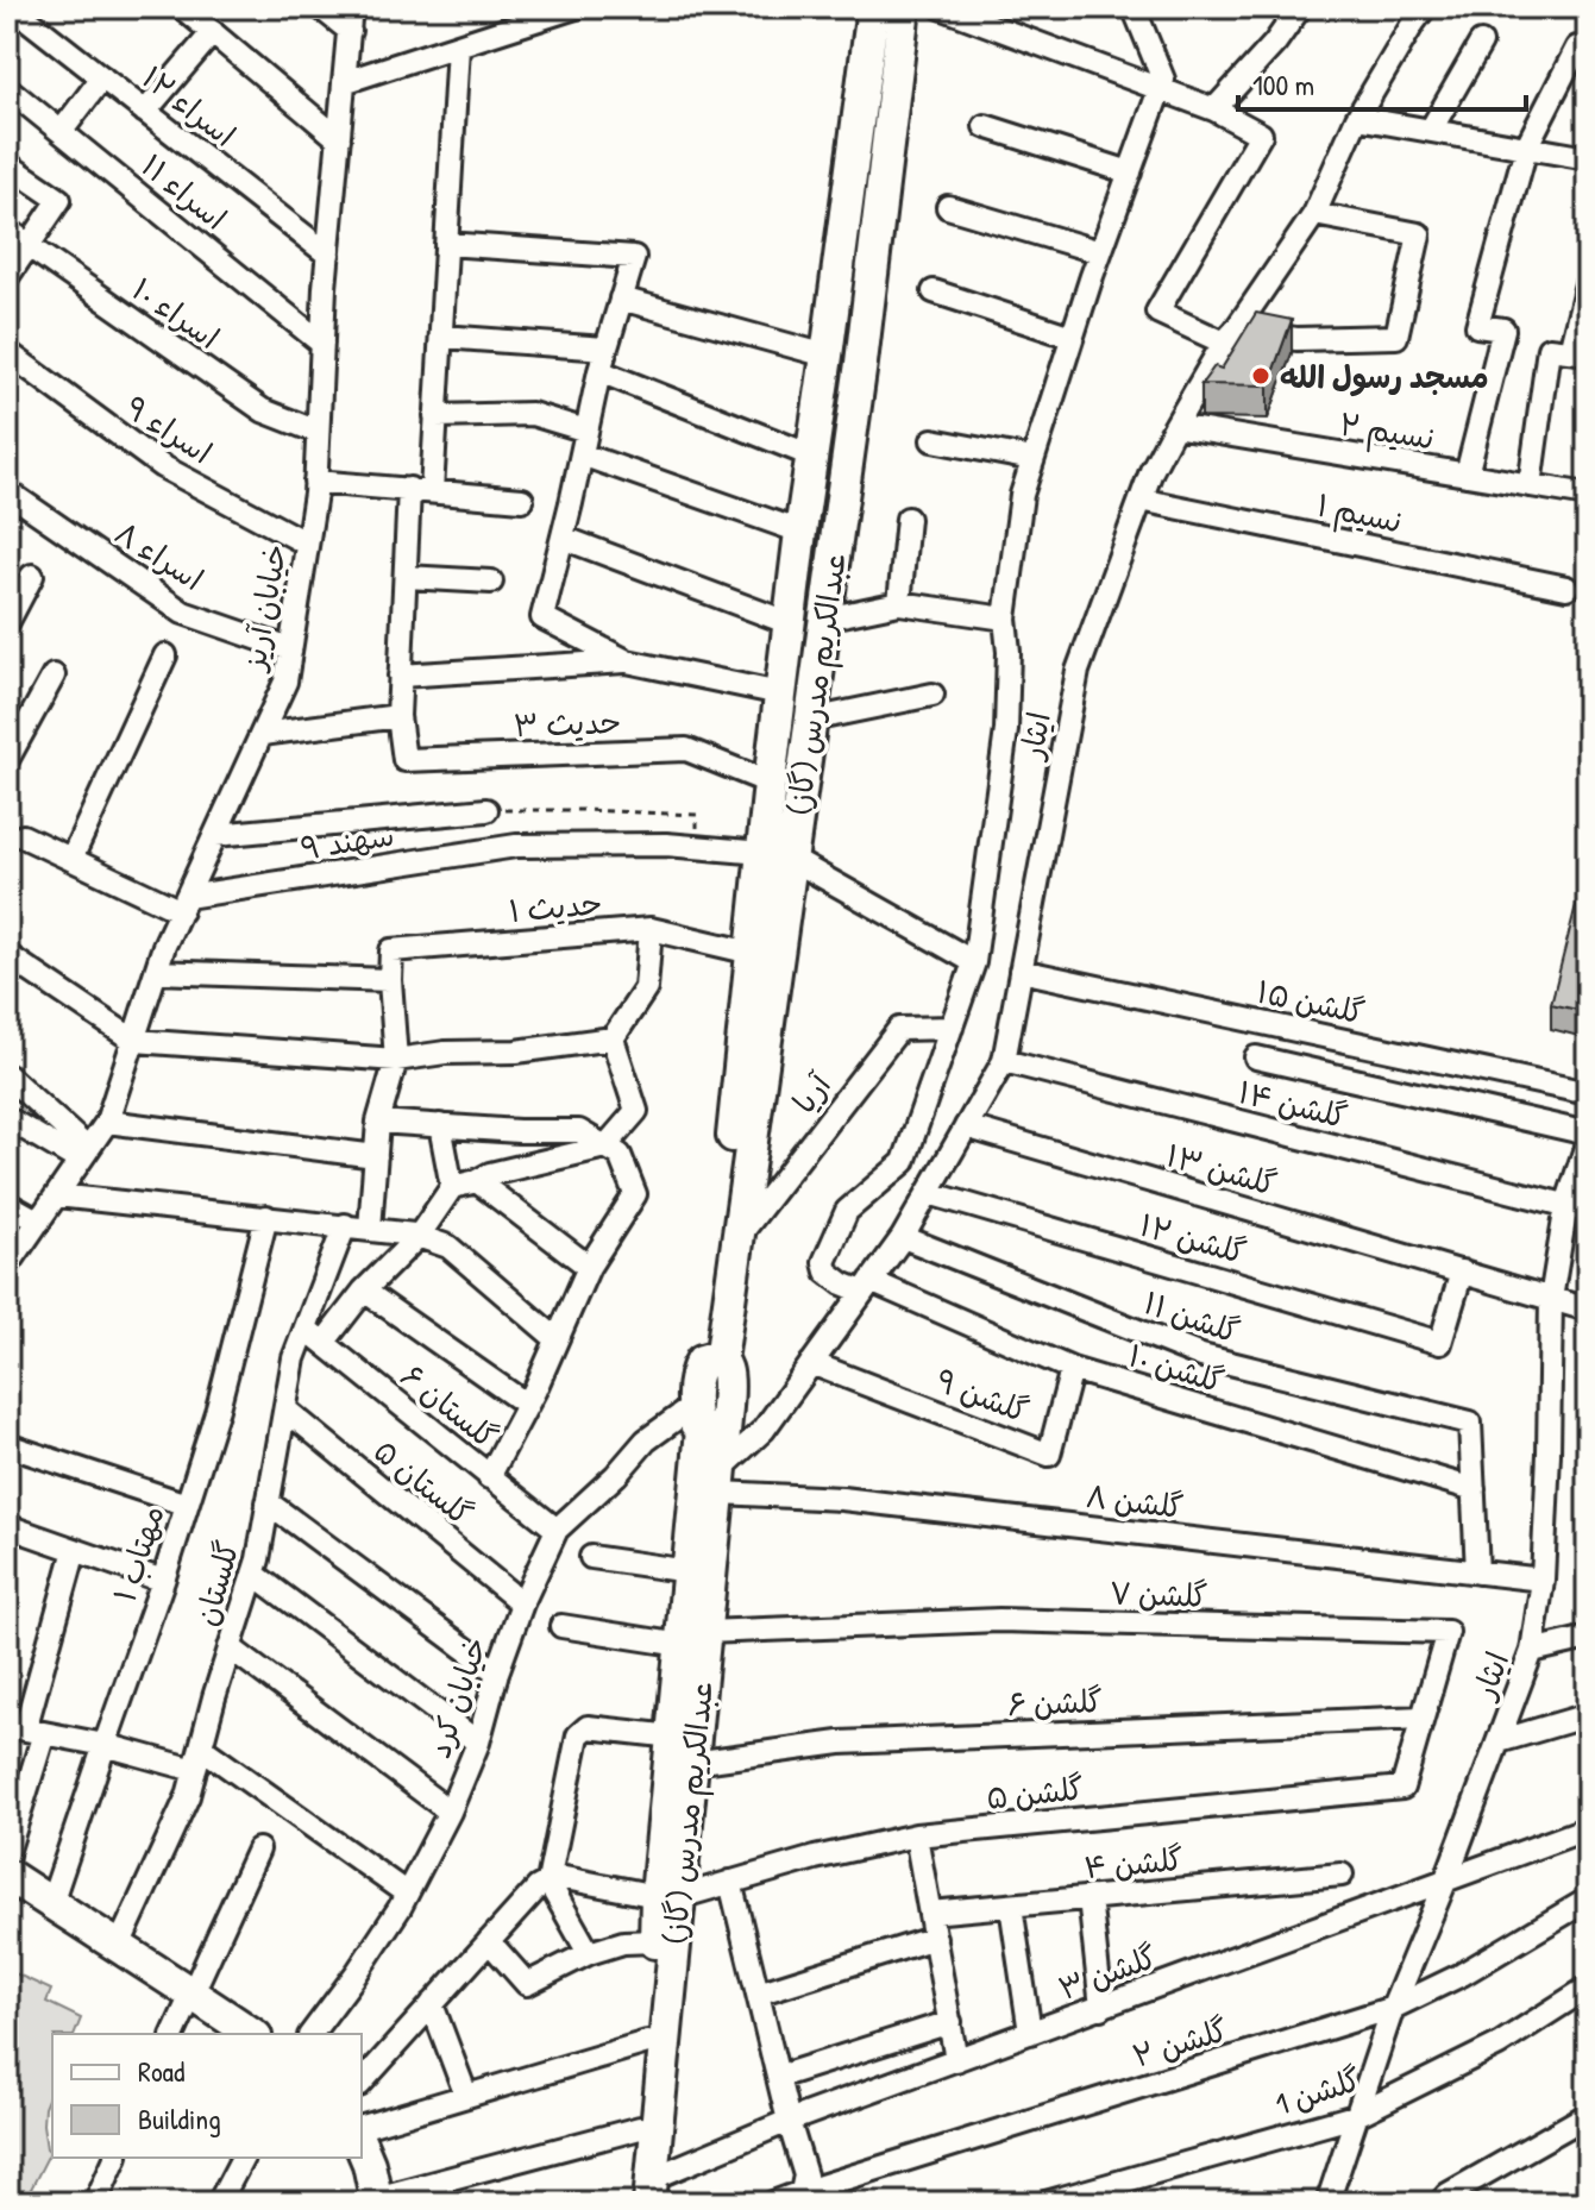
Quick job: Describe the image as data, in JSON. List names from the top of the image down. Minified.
{"streets":{"street":["اسراء ۱۲","اسراء ۱۱","اسراء ۱۰","اسراء ۹","نسیم ۲","نسیم ۱","اسراء ۸","خیابان آریز","عبدالکریم مدرس (گاز)","حدیث ۳","ایثار","سهند ۹","حدیث ۱","گلشن ۱۵","آریا","گلشن ۱۴","گلشن ۱۳","گلشن ۱۲","گلشن ۱۱","گلشن ۱۰","گلشن ۹","گلستان ۶","گلستان ۵","گلشن ۸","مهتاب ۱","گلستان","گلشن ۷","خیابان کرد","گلشن ۶","گلشن ۵","گلشن ۴","گلشن ۳","گلشن ۲","گلشن 1"]},"crossings":[["اسراء ۱۲","خیابان آریز"],["اسراء ۱۱","خیابان آریز"],["اسراء ۱۰","خیابان آریز"],["اسراء ۹","خیابان آریز"],["نسیم ۲","ایثار"],["نسیم ۱","ایثار"],["اسراء ۸","خیابان آریز"],["خیابان آریز","سهند ۹"],["عبدالکریم مدرس (گاز)","حدیث ۳"],["عبدالکریم مدرس (گاز)","ایثار"],["عبدالکریم مدرس (گاز)","سهند ۹"],["عبدالکریم مدرس (گاز)","حدیث ۱"],["عبدالکریم مدرس (گاز)","آریا"],["عبدالکریم مدرس (گاز)","گلشن ۸"],["عبدالکریم مدرس (گاز)","گلشن ۷"],["عبدالکریم مدرس (گاز)","خیابان کرد"],["عبدالکریم مدرس (گاز)","گلشن ۶"],["عبدالکریم مدرس (گاز)","گلشن ۵"],["عبدالکریم مدرس (گاز)","گلشن ۳"],["ایثار","گلشن ۱۵"],["ایثار","گلشن ۱۴"],["ایثار","گلشن ۱۳"],["ایثار","گلشن ۱۲"],["ایثار","گلشن ۱۱"],["ایثار","گلشن ۱۰"],["ایثار","گلشن ۹"],["ایثار","گلشن ۸"],["ایثار","گلشن ۳"],["ایثار","گلشن ۲"],["ایثار","گلشن 1"],["آریا","گلشن ۱۰"],["گلشن ۱۳","گلشن ۱۲"],["گلشن ۱۱","گلشن ۱۰"],["گلشن ۱۰","گلشن ۹"],["گلستان ۶","گلستان"],["گلستان ۶","خیابان کرد"],["گلستان ۵","گلستان"],["گلستان ۵","خیابان کرد"],["گلشن ۷","گلشن ۶"],["گلشن ۷","گلشن ۵"]],"places":["مسجد رسول الله"],"legend":["Road","Building"],"scale_bar":"100 m"}
